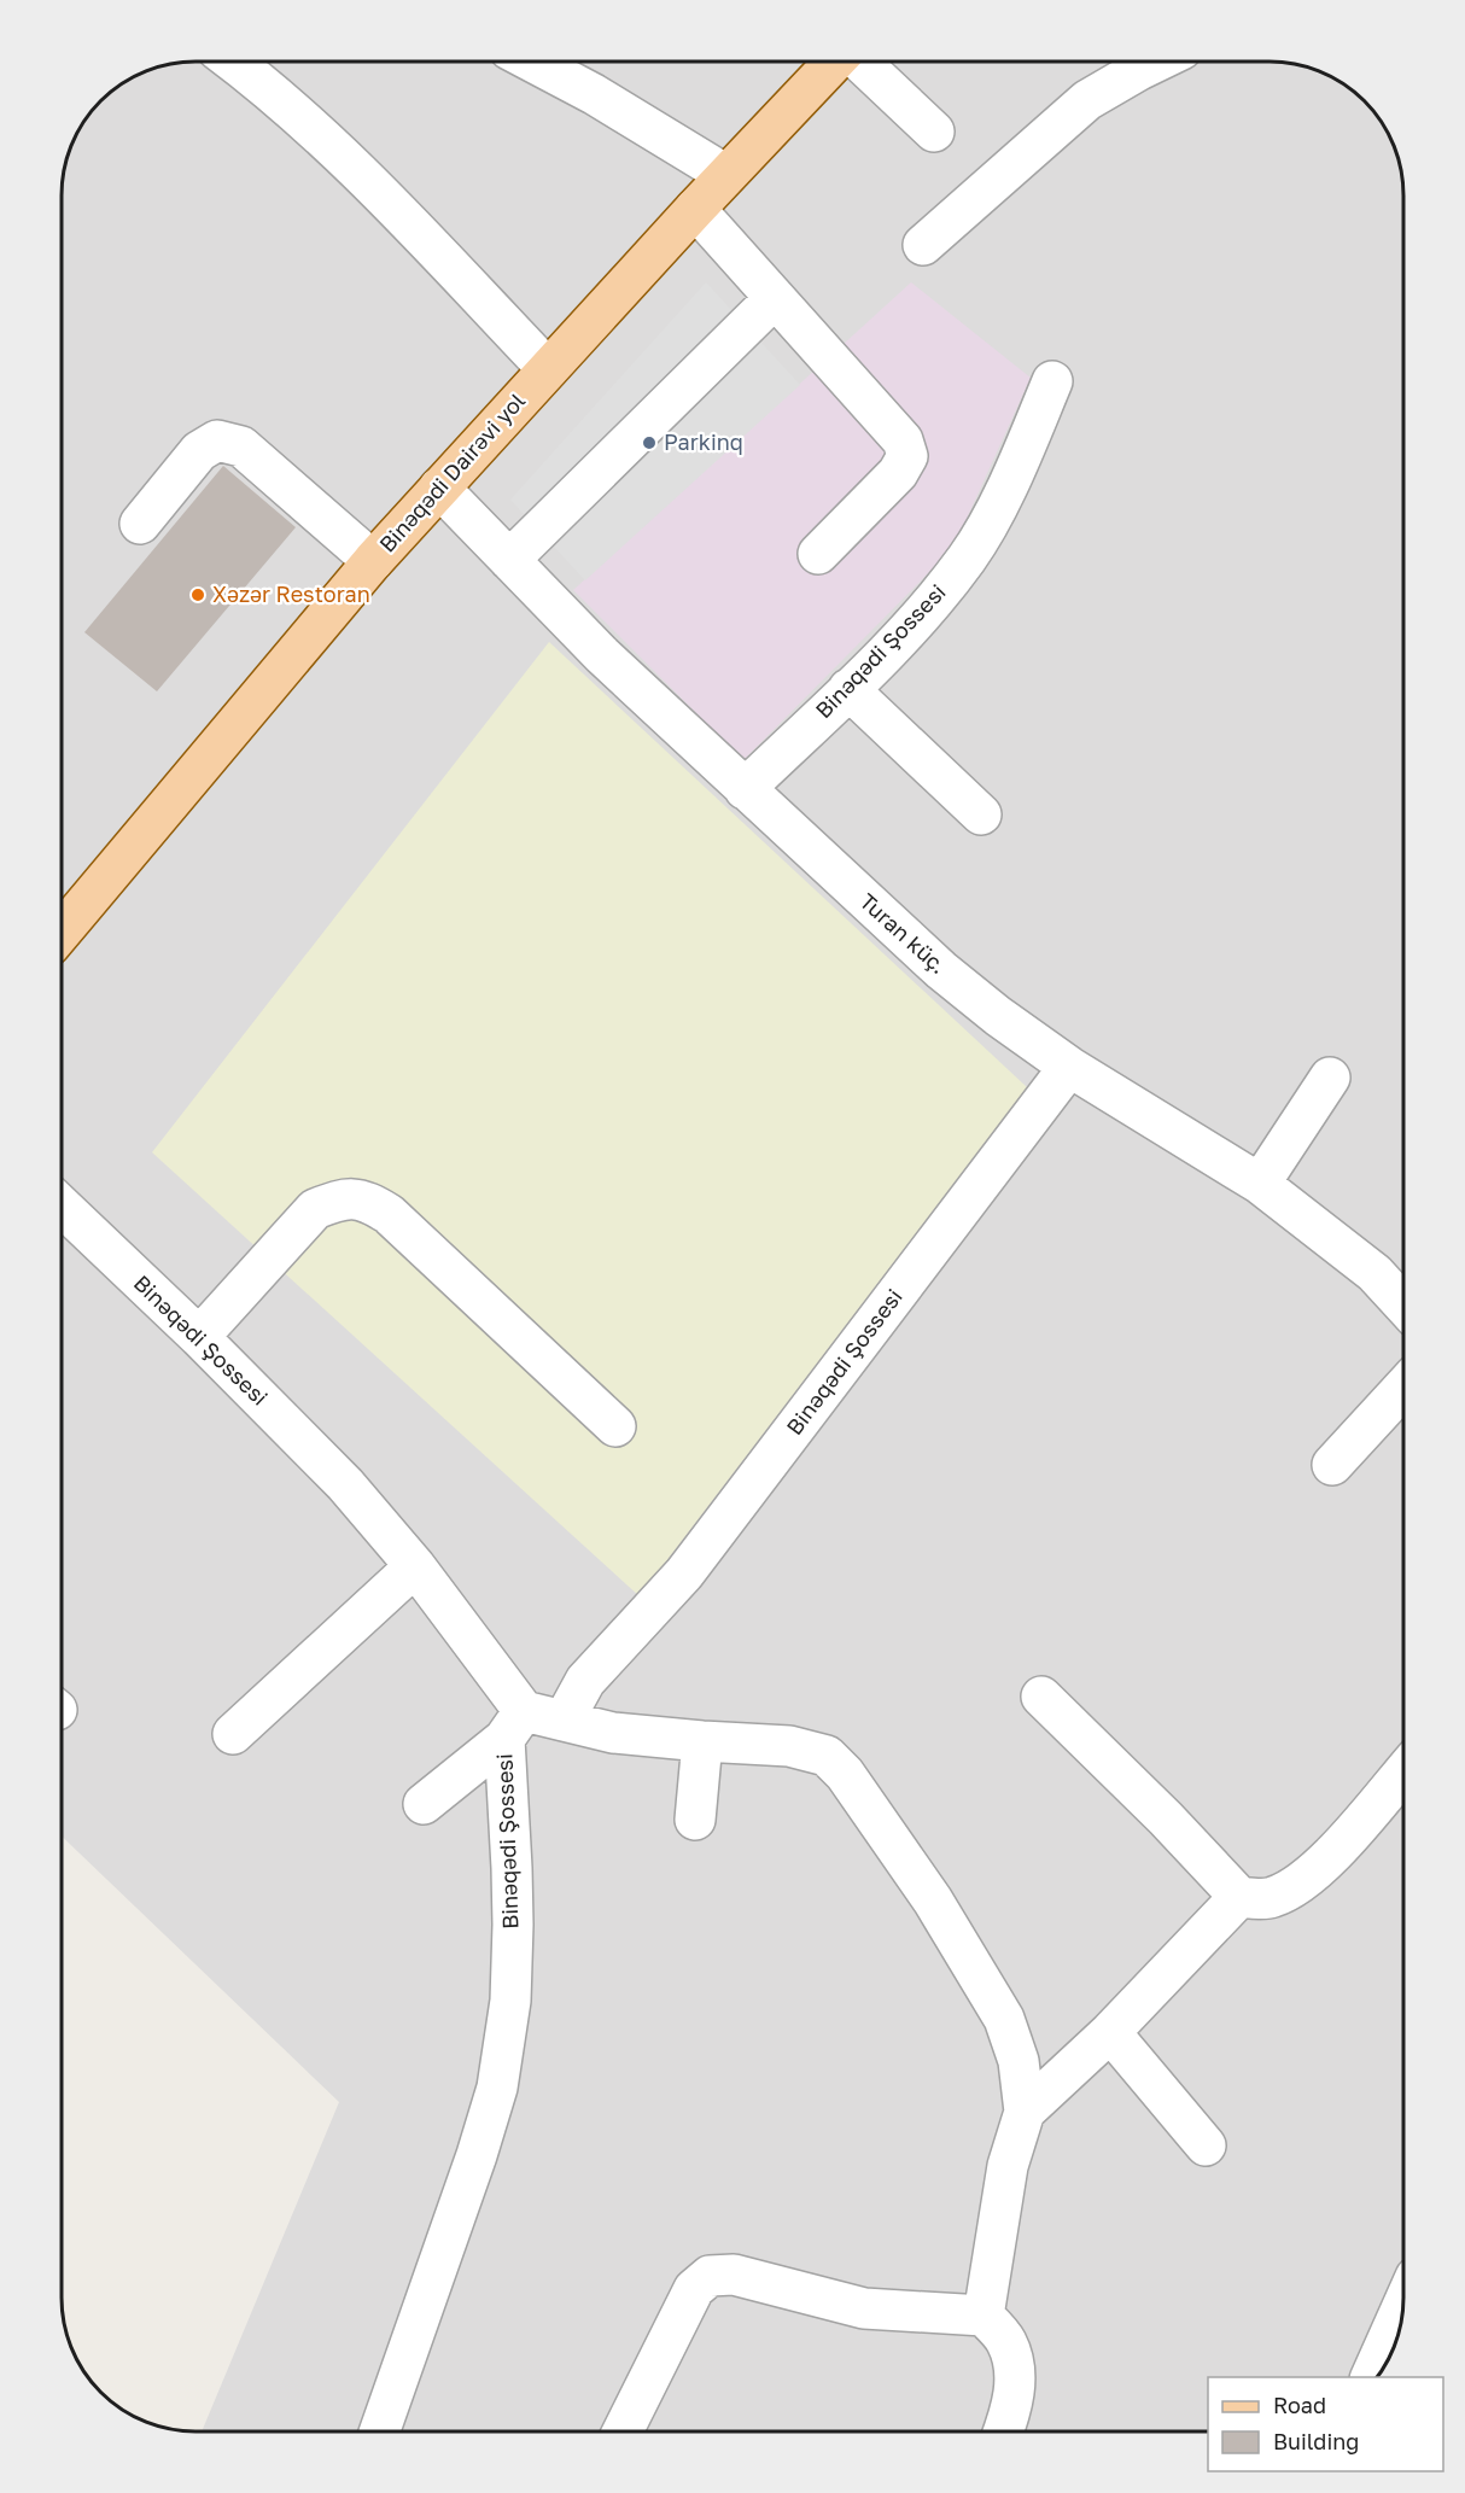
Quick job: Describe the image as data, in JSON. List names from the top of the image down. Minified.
{"streets":{"main road":["Binəqədi Dairəvi yol"],"street":["Binəqədi Şossesi","Turan küç."]},"crossings":[["Binəqədi Dairəvi yol","Turan küç."],["Binəqədi Şossesi","Turan küç."]],"places":["Parkinq","Xəzər Restoran"],"legend":["Road","Building"]}
